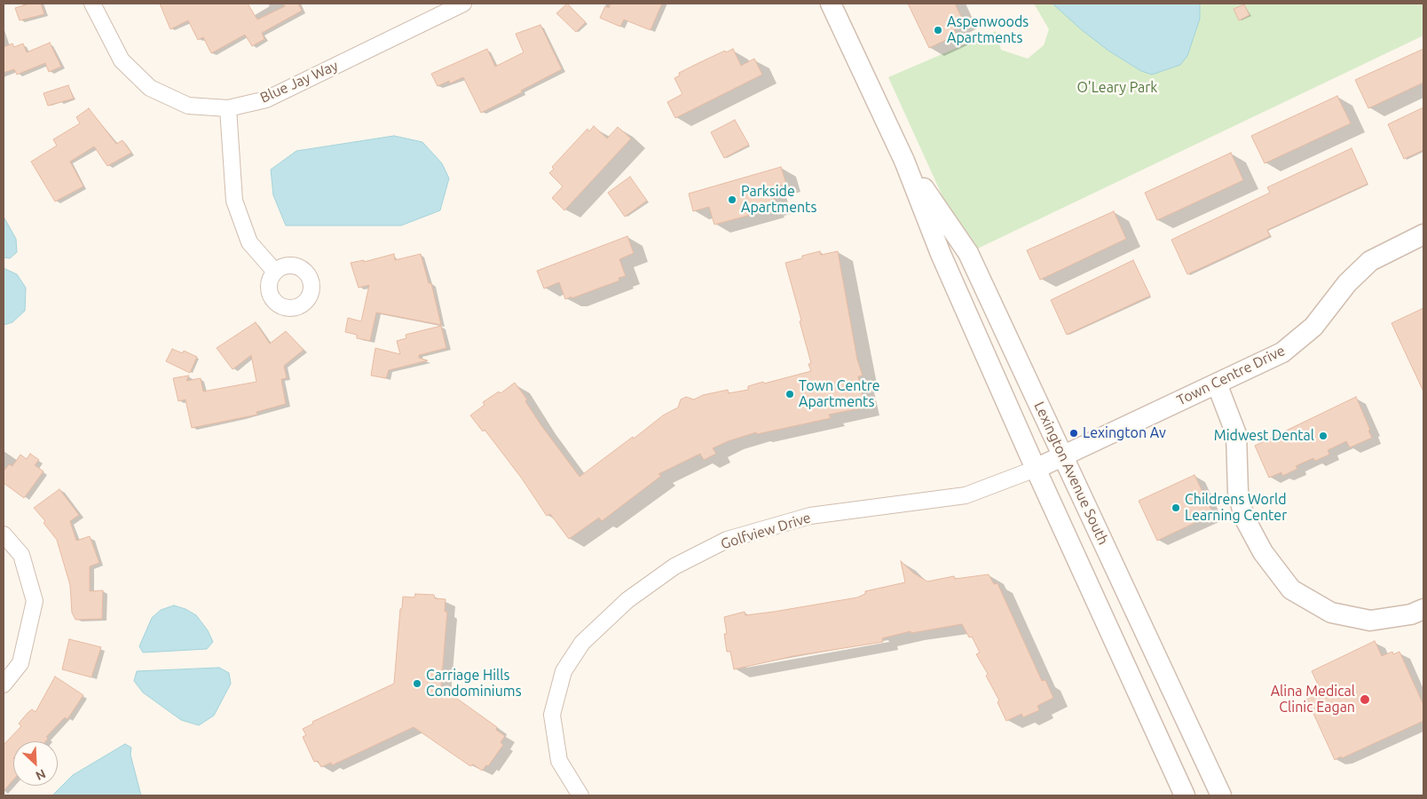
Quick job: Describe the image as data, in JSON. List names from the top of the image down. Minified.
{"streets":{"street":["Blue Jay Way","Town Centre Drive","Lexington Avenue South","Golfview Drive"]},"crossings":[["Town Centre Drive","Lexington Avenue South"],["Town Centre Drive","Golfview Drive"],["Lexington Avenue South","Golfview Drive"]],"parks":["O'Leary Park"],"places":["Aspenwoods Apartments","Parkside Apartments","Town Centre Apartments","Lexington Av","Midwest Dental","Childrens World Learning Center","Carriage Hills Condominiums","Alina Medical Clinic Eagan"],"north":"bottom right"}
